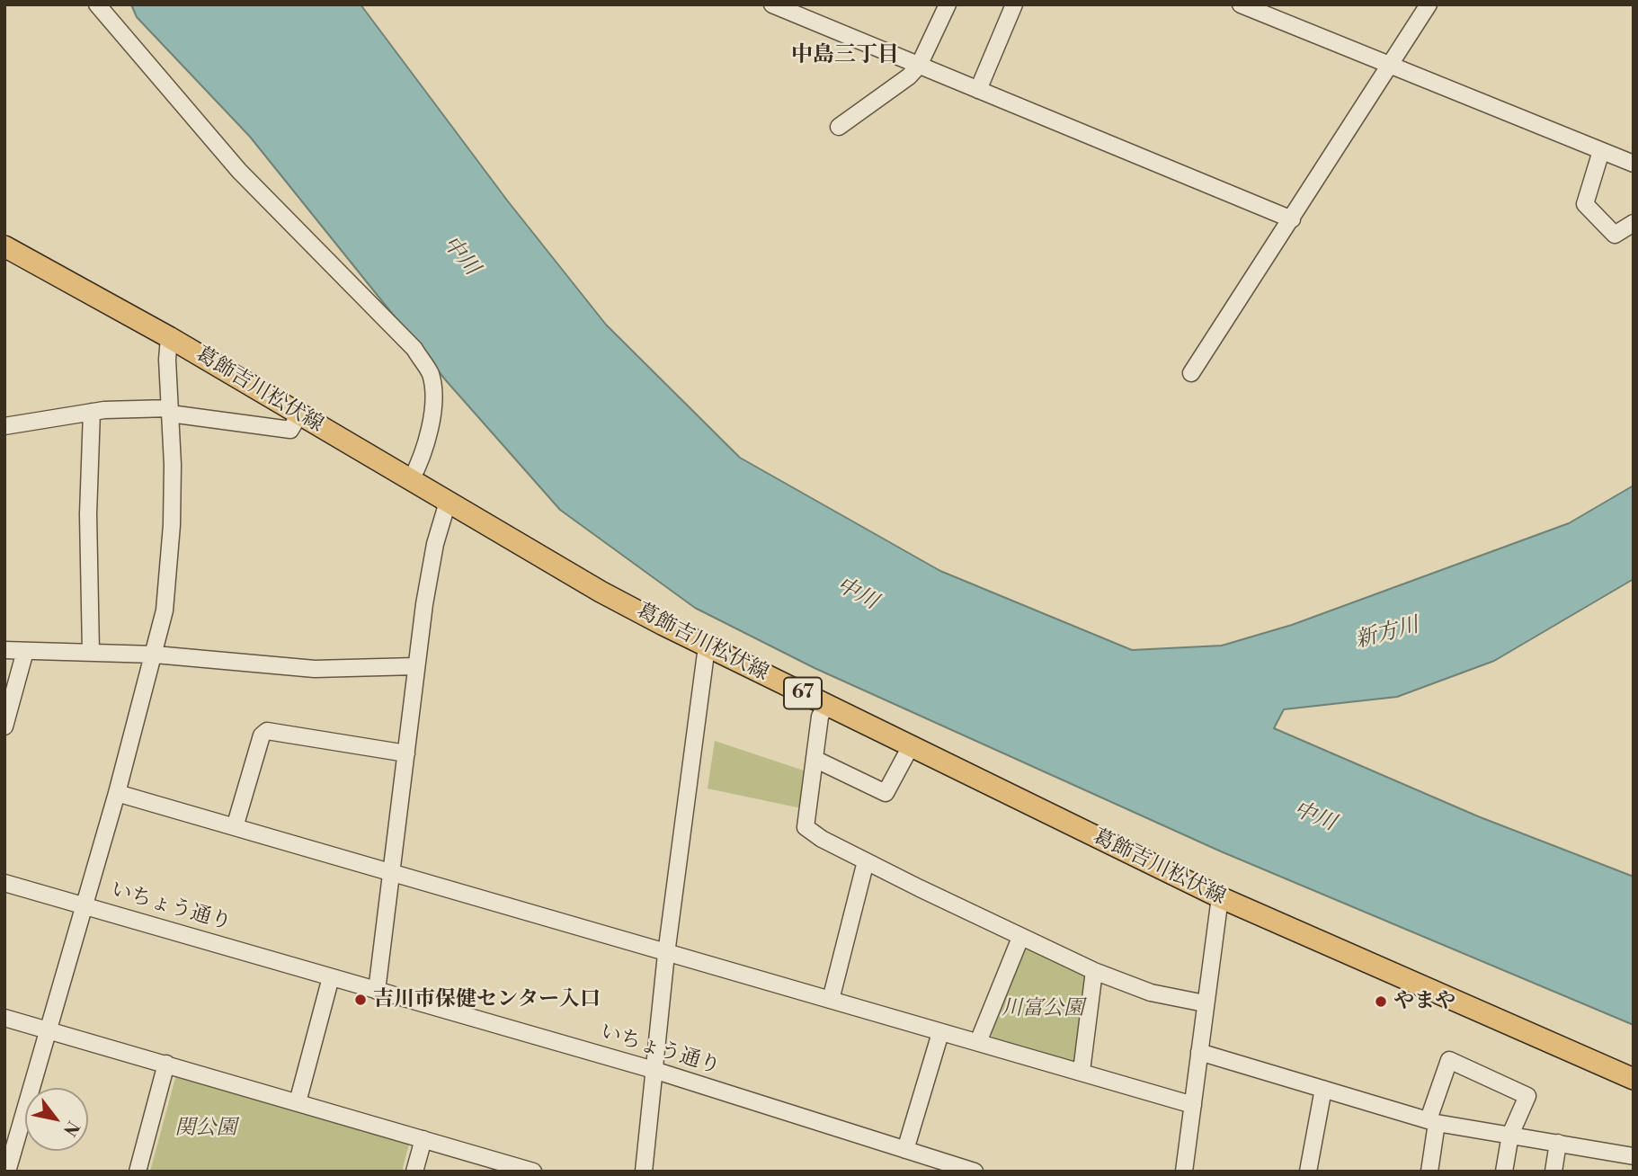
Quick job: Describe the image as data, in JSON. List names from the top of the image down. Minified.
{"streets":{"main road":["葛飾吉川松伏線","67"],"street":["いちょう通り"]},"districts":["中島三丁目"],"water":["中川","新方川"],"parks":["川富公園","関公園"],"places":["吉川市保健センター入口","やまや"],"north":"bottom right"}
